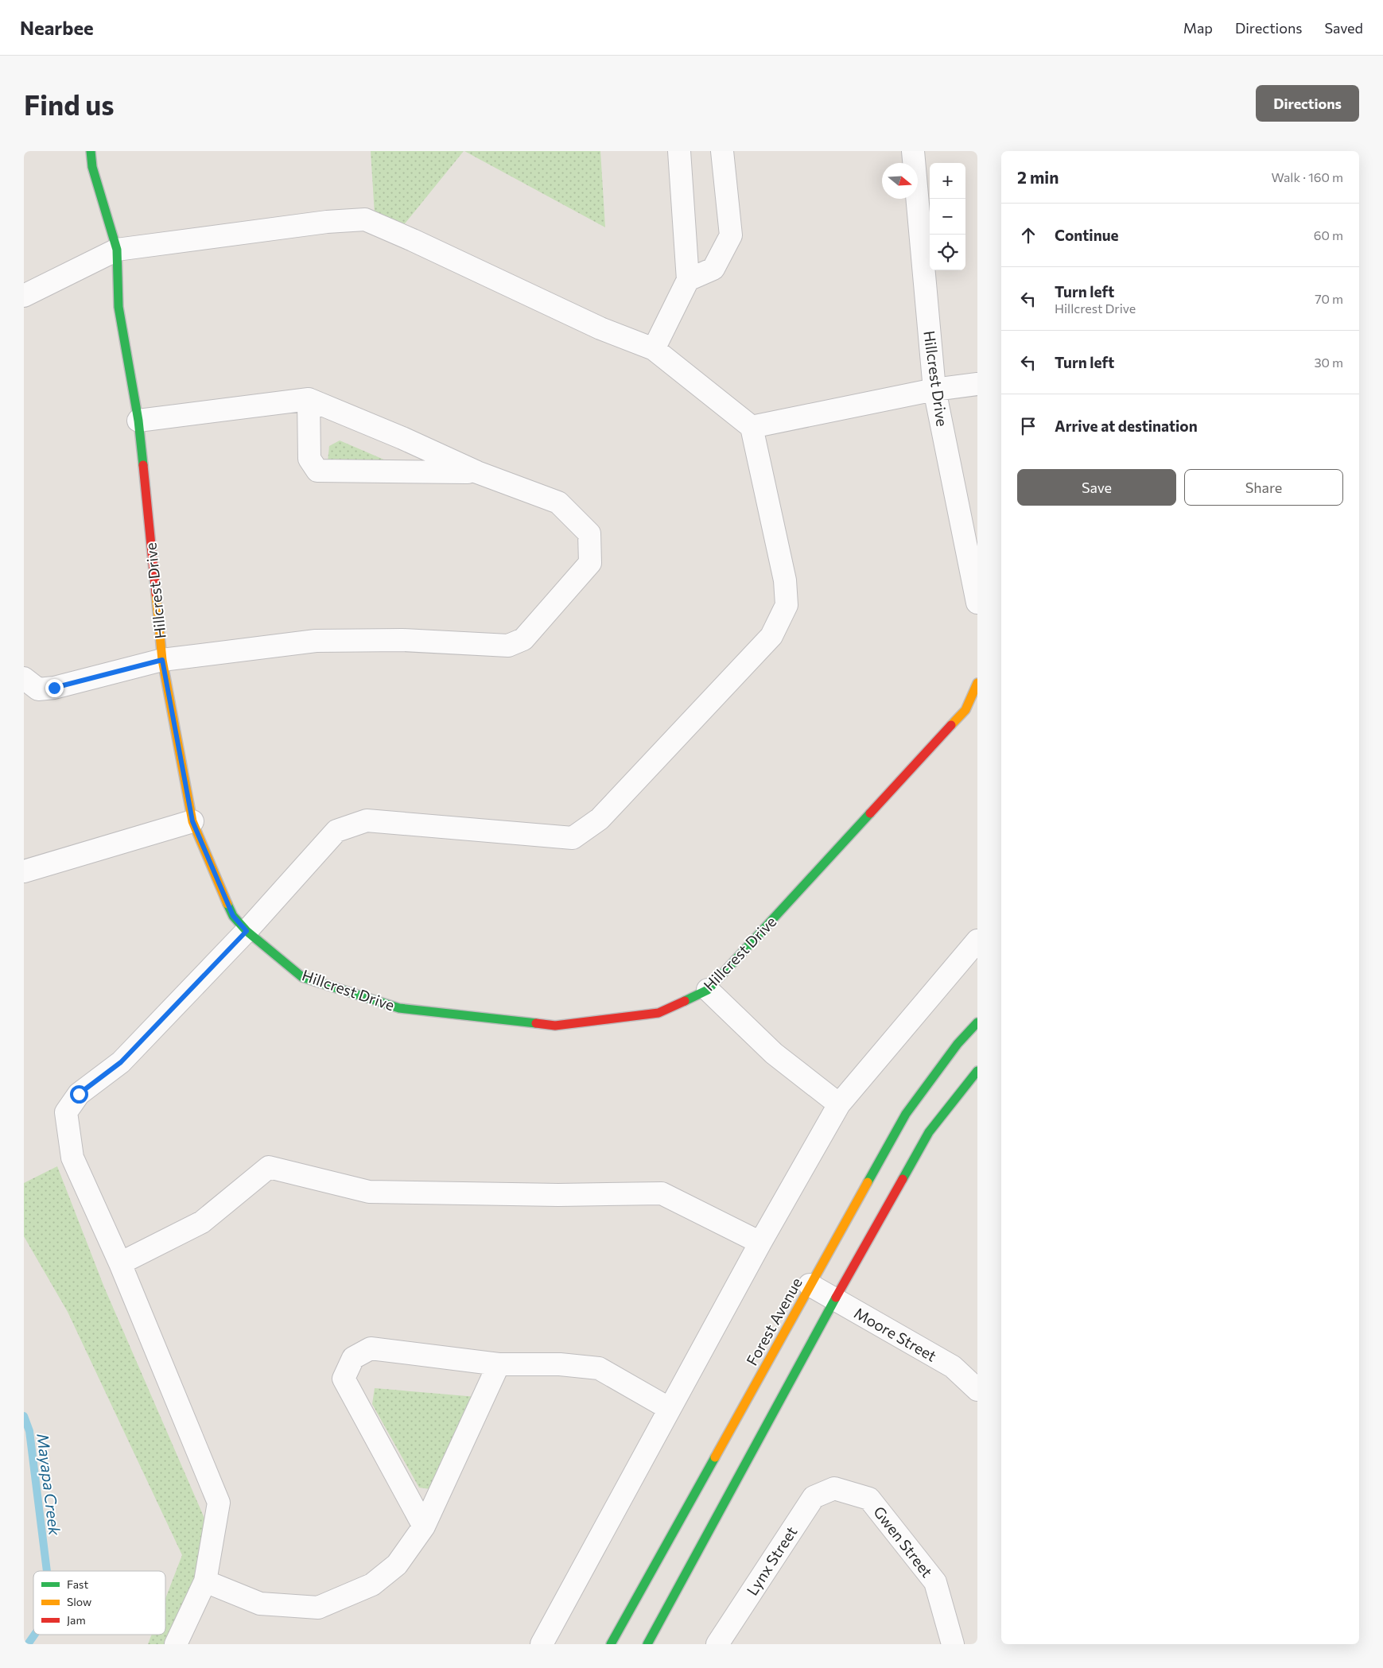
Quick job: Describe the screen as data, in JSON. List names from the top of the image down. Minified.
{"streets":{"street":["Hillcrest Drive","Forest Avenue","Moore Street","Gwen Street","Lynx Street"]},"crossings":[["Forest Avenue","Moore Street"],["Gwen Street","Lynx Street"]],"water":["Mayapa Creek"],"legend":["Fast","Slow","Jam"],"north":"right","page":{"header":"Nearbee","nav":["Map","Directions","Saved"],"buttons":["Directions",["Save","Share"]],"title":"Find us","heading":["2 min","Walk · 160 m"],"map_buttons":["+","−"],"list":[["Continue","60 m"],["Turn left","Hillcrest Drive","70 m"],["Turn left","30 m"],"Arrive at destination"]}}
